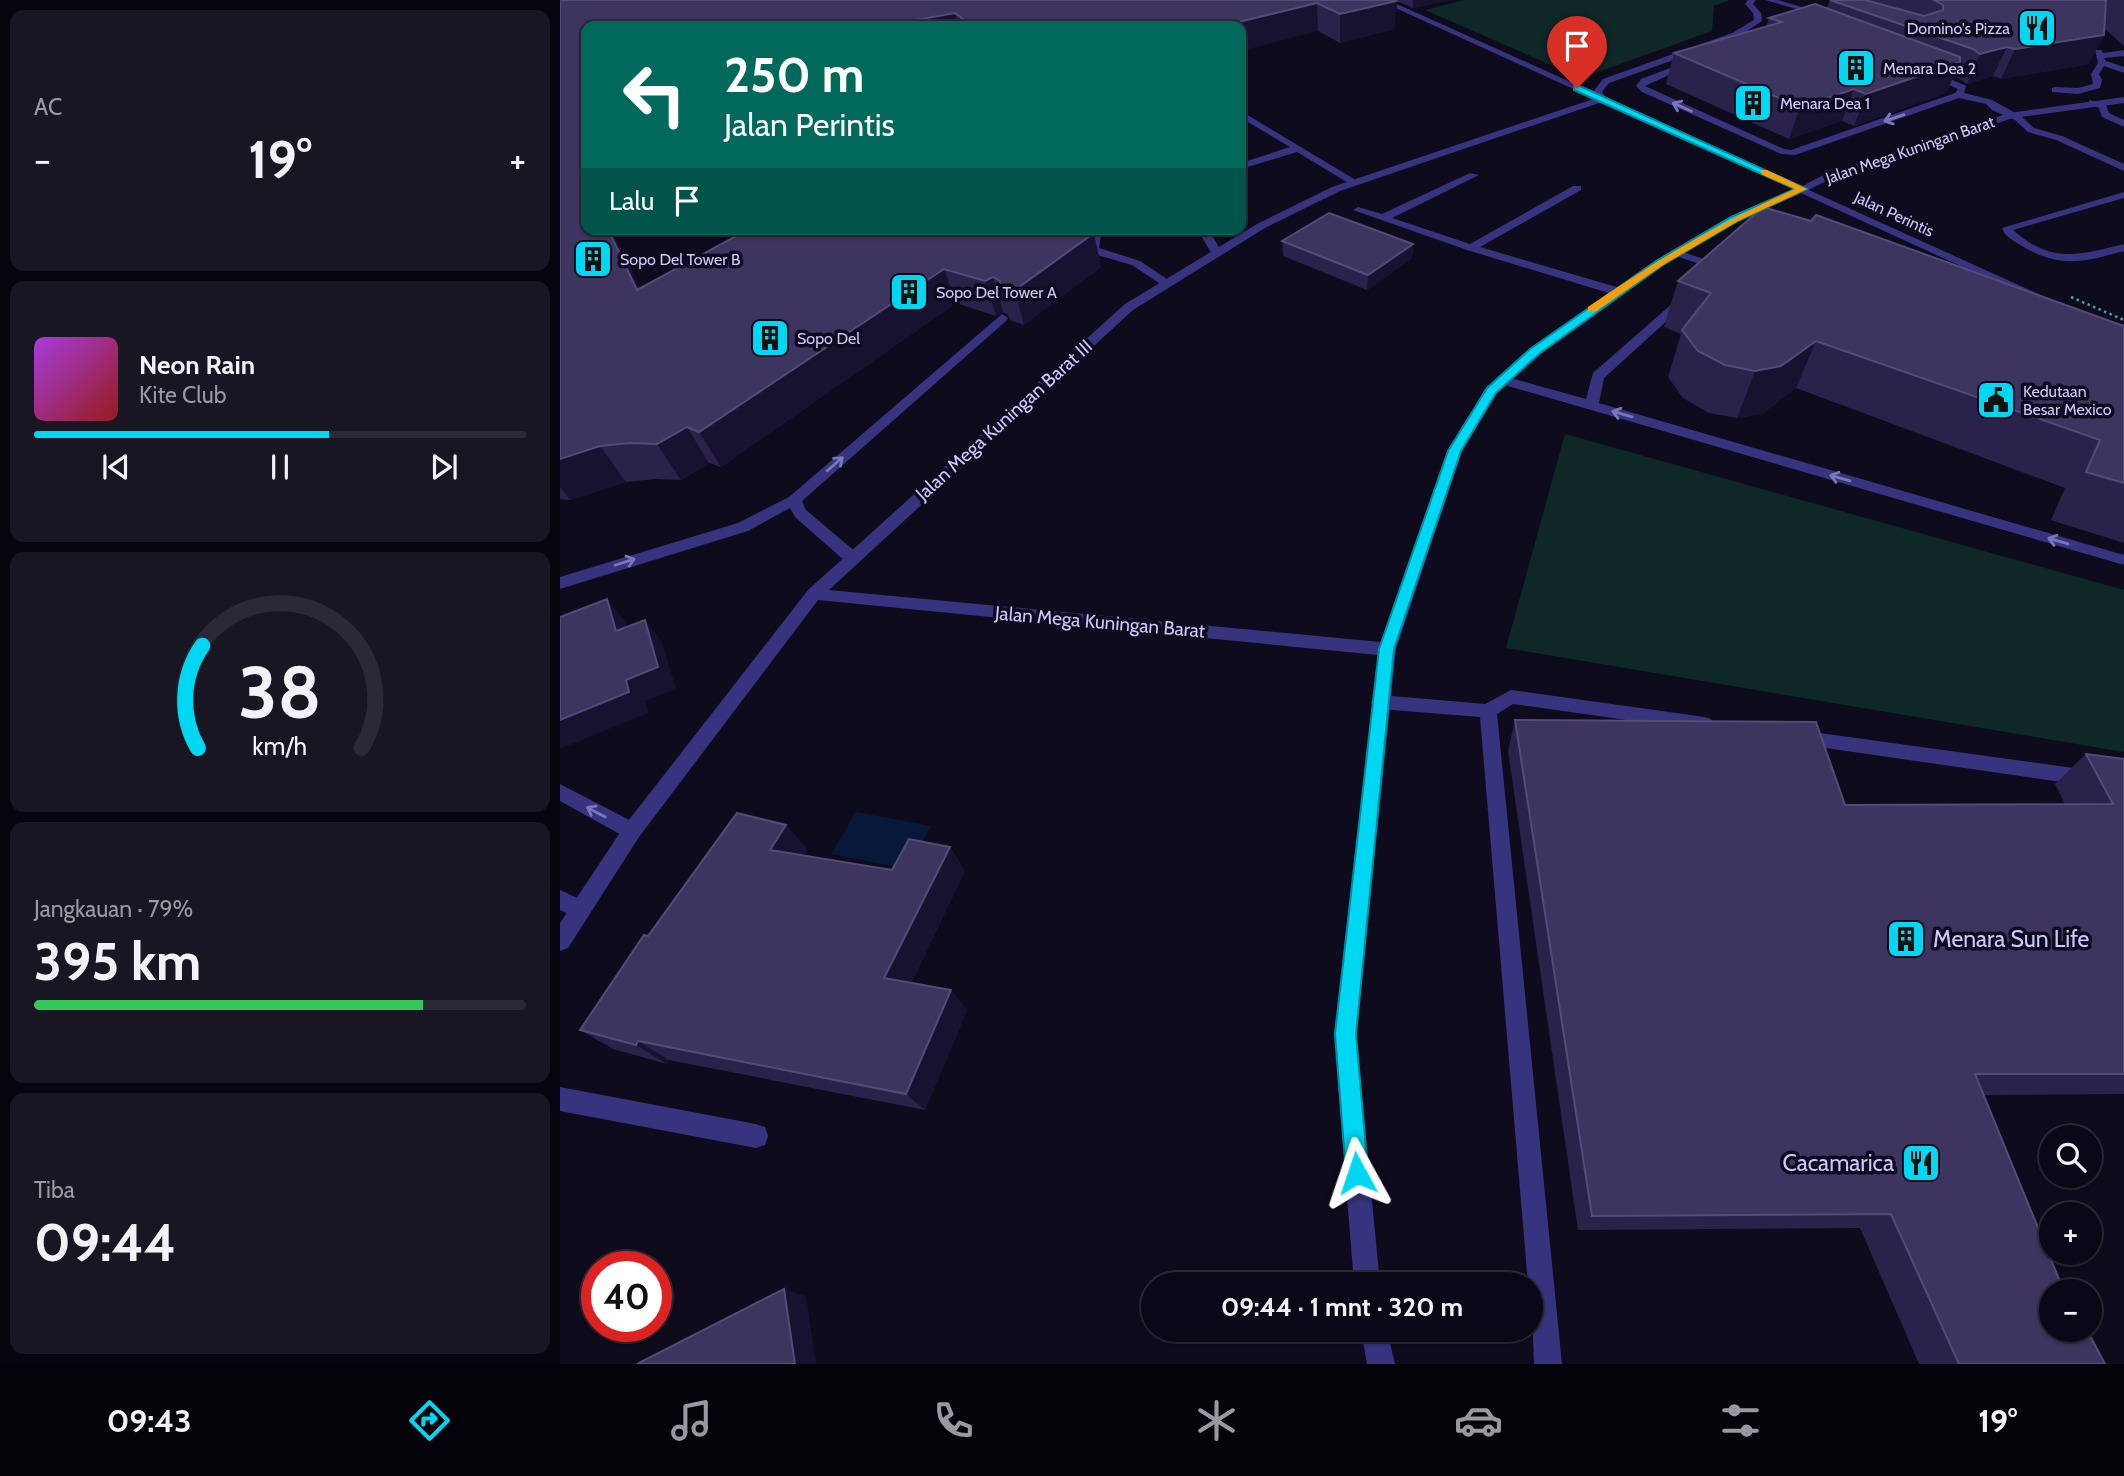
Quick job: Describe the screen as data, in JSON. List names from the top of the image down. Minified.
{"streets":{"street":["Jalan Mega Kuningan Barat","Jalan Perintis","Jalan Mega Kuningan Barat III"]},"crossings":[["Jalan Mega Kuningan Barat","Jalan Perintis"],["Jalan Mega Kuningan Barat","Jalan Mega Kuningan Barat III"],["Jalan Perintis","Jalan Mega Kuningan Barat III"]],"places":{"restaurant":["Domino's Pizza","Cacamarica"],"building":["Menara Dea 2","Menara Dea 1","Sopo Del Tower B","Sopo Del Tower A","Sopo Del","Menara Sun Life"],"public building":["Kedutaan Besar Mexico"]},"page":{"tile":["AC",["Jangkauan · 79%","395 km"],["Tiba","09:44"]],"turn":["250 m","Jalan Perintis"],"heat":["−","19°","+"],"then":"Lalu","song":["Neon Rain","Kite Club"],"map_buttons":["+","−"],"limit":"40","trip":"09:44 · 1 mnt · 320 m","tabs":["09:43","19°"],"gauge":["38","km/h"]}}
